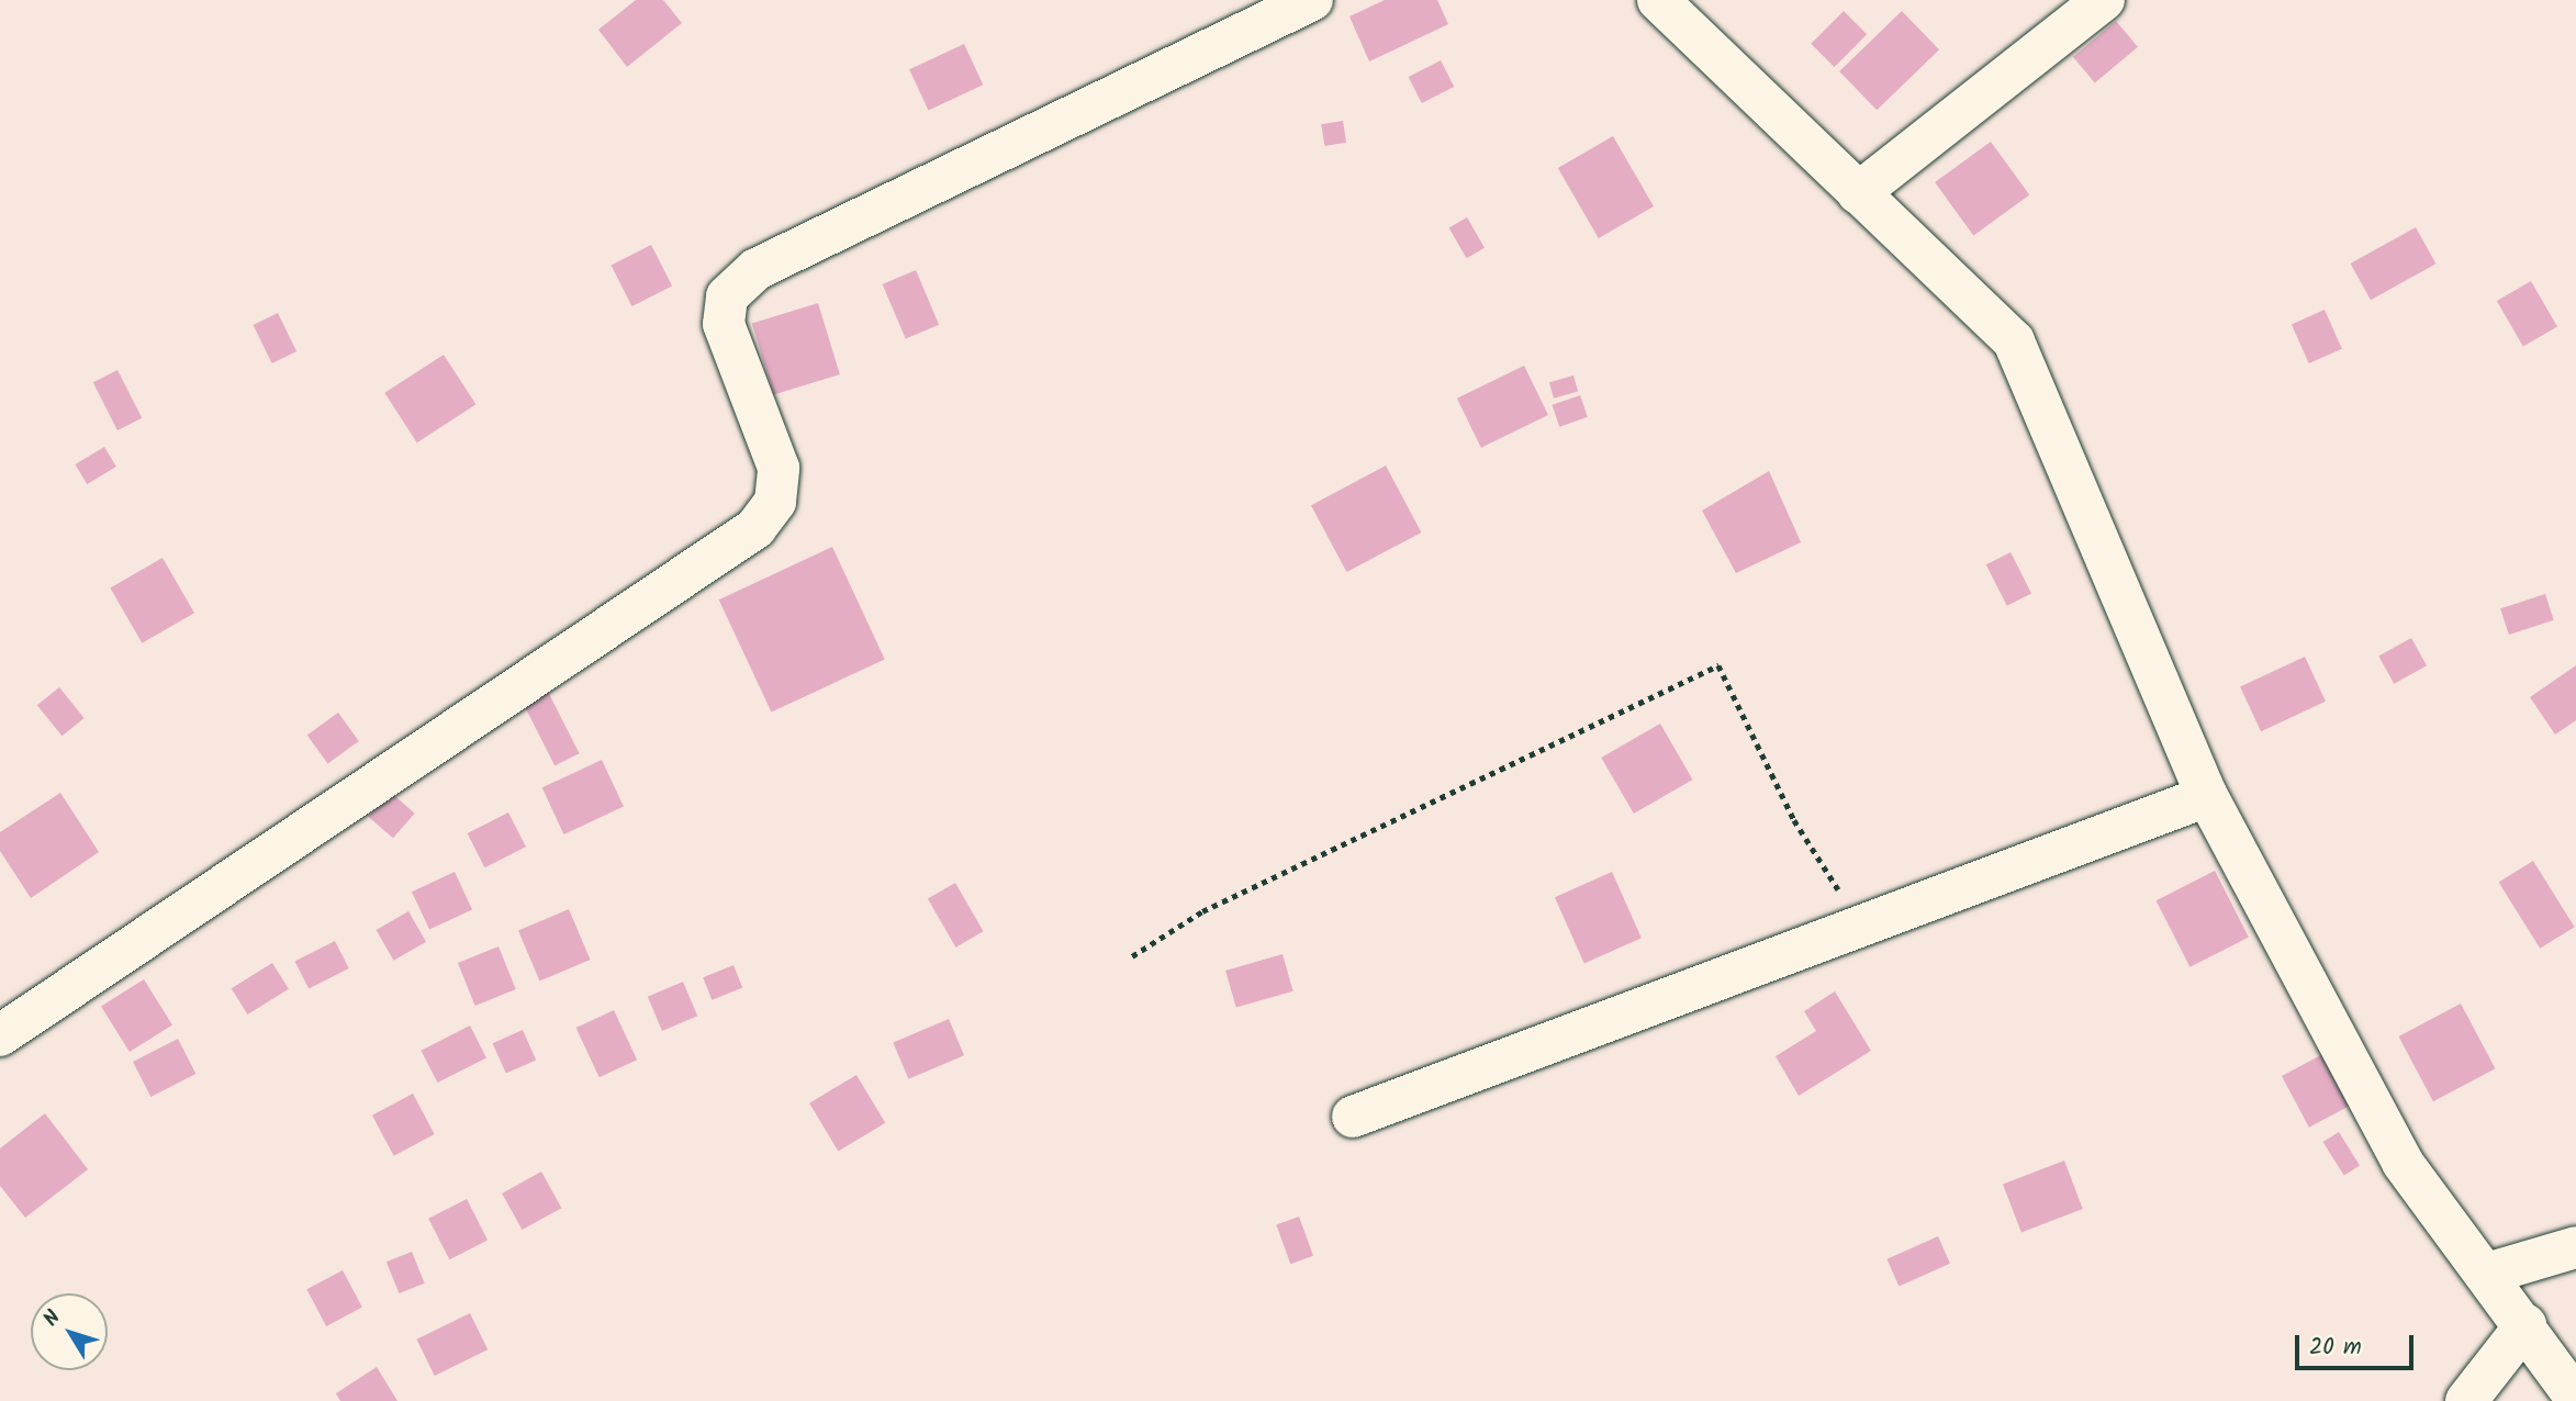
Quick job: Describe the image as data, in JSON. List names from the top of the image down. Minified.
{"scale_bar":"20 m","north":"top left"}
